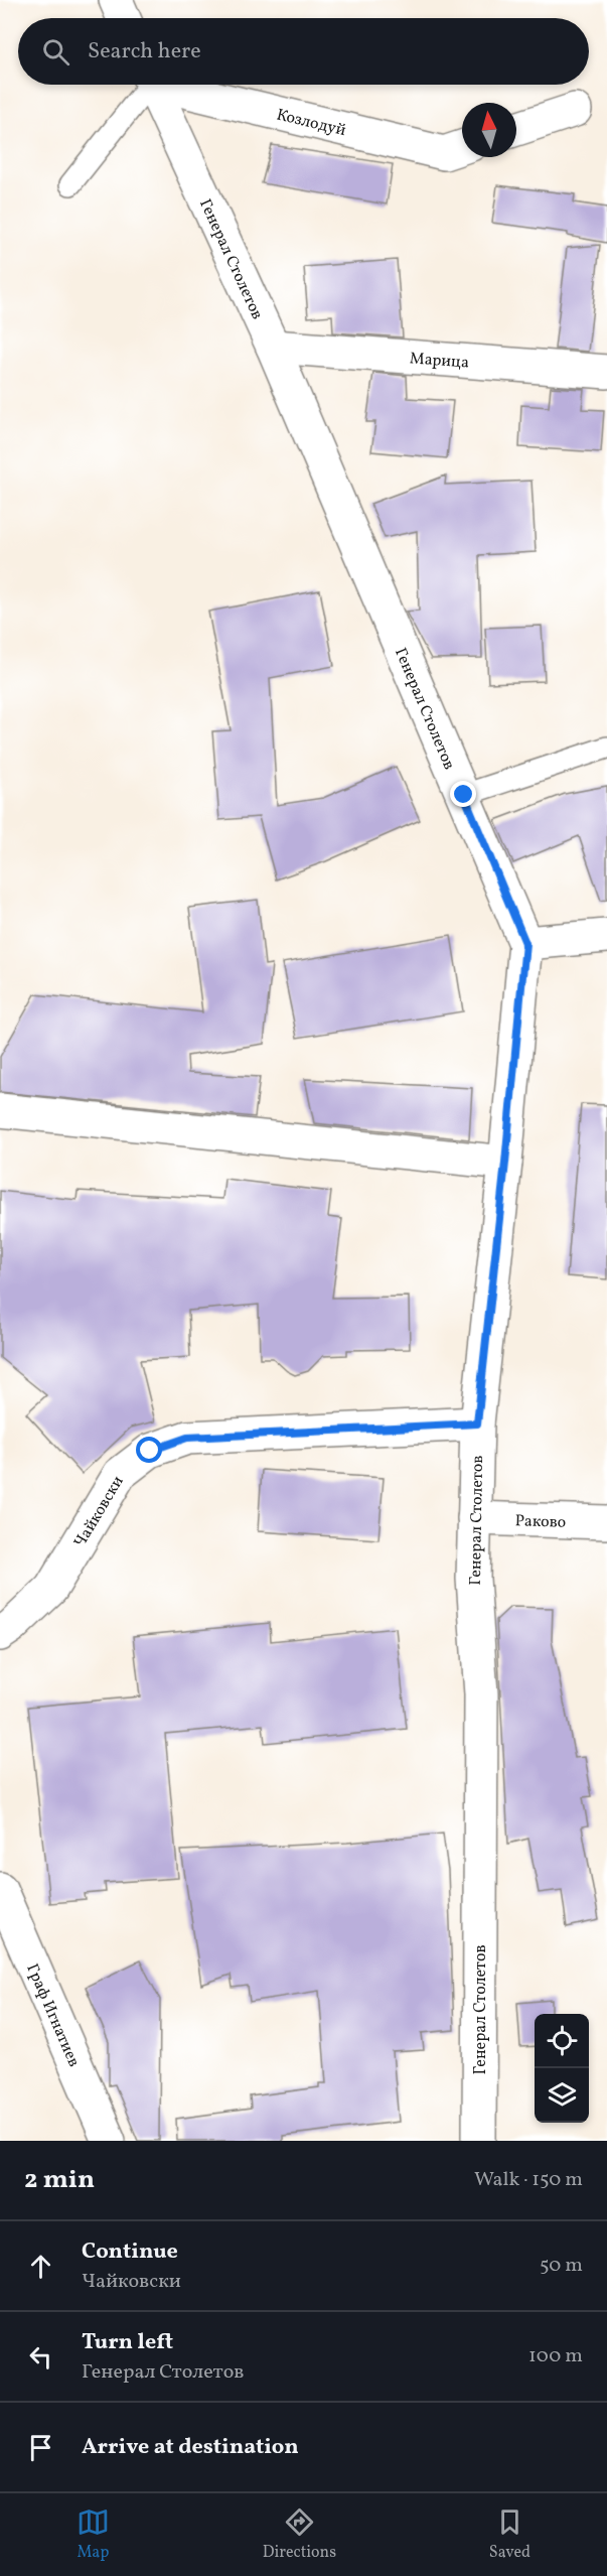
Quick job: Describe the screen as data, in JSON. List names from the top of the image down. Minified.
{"streets":{"street":["Козлодуй","Генерал Столетов","Марица","Чайковски","Раково","Граф Игнатиев"]},"crossings":[["Генерал Столетов","Марица"],["Генерал Столетов","Чайковски"],["Генерал Столетов","Раково"]],"north":"top","page":{"search":"Search here","heading":["2 min","Walk · 150 m"],"list":[["Continue","Чайковски","50 m"],["Turn left","Генерал Столетов","100 m"],"Arrive at destination"],"nav":["Map","Directions","Saved"]}}
